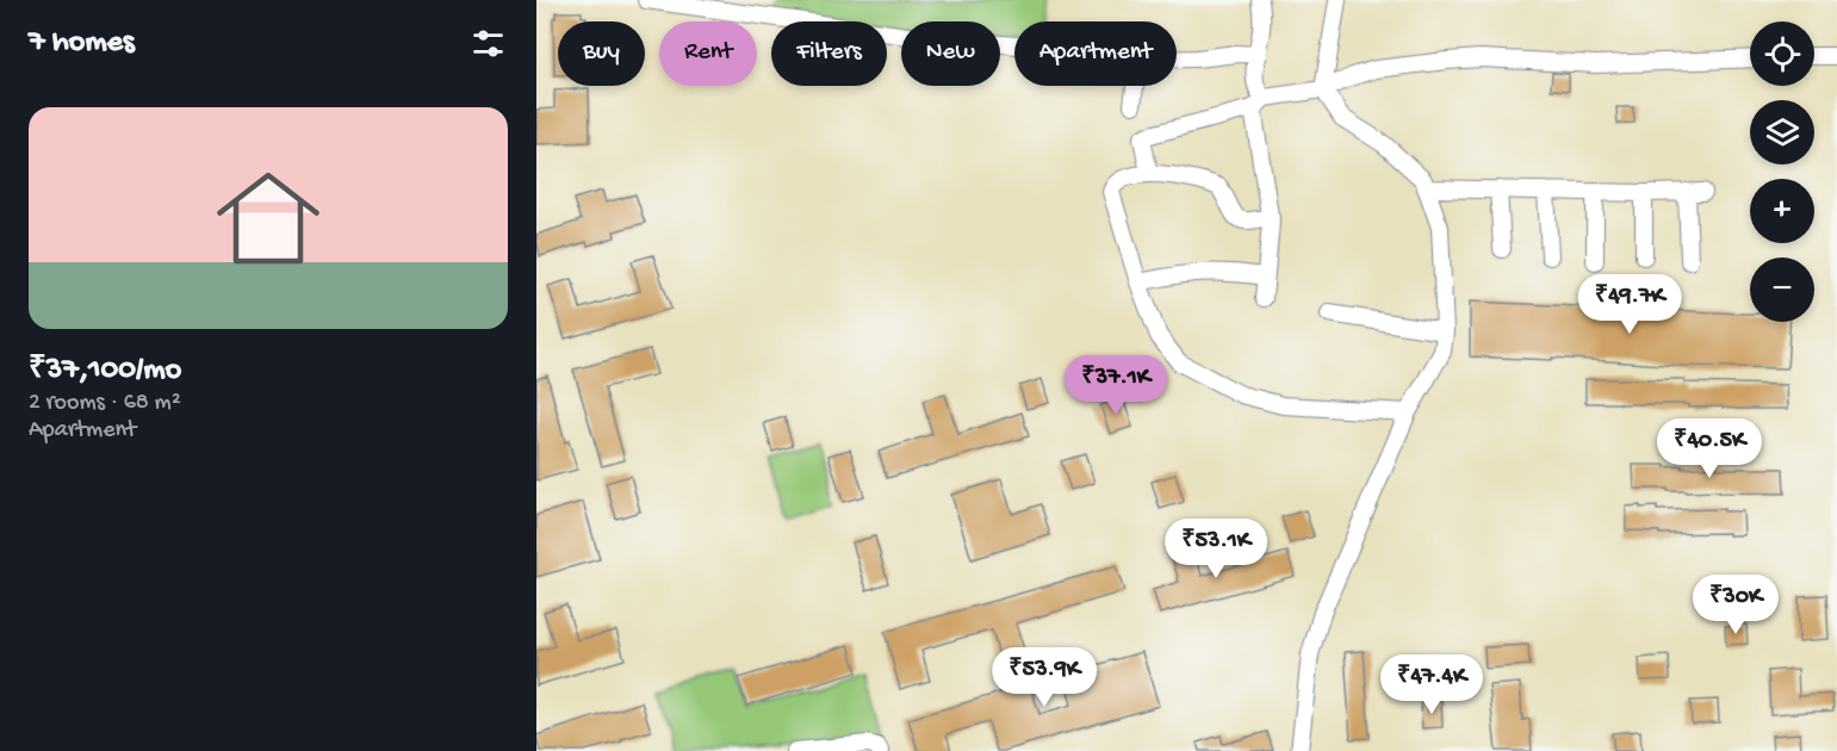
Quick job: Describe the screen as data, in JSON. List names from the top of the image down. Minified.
{"page":{"heading":"7 homes","map_buttons":["+","−"],"chip":["Buy","Rent","Filters","New","Apartment"],"list":[{"name":"₹37,100/mo","note":"2 rooms · 68 m² · Apartment"}],"price":["₹49.7K","₹37.1K","₹40.5K","₹53.1K","₹30K","₹53.9K","₹47.4K"]}}
